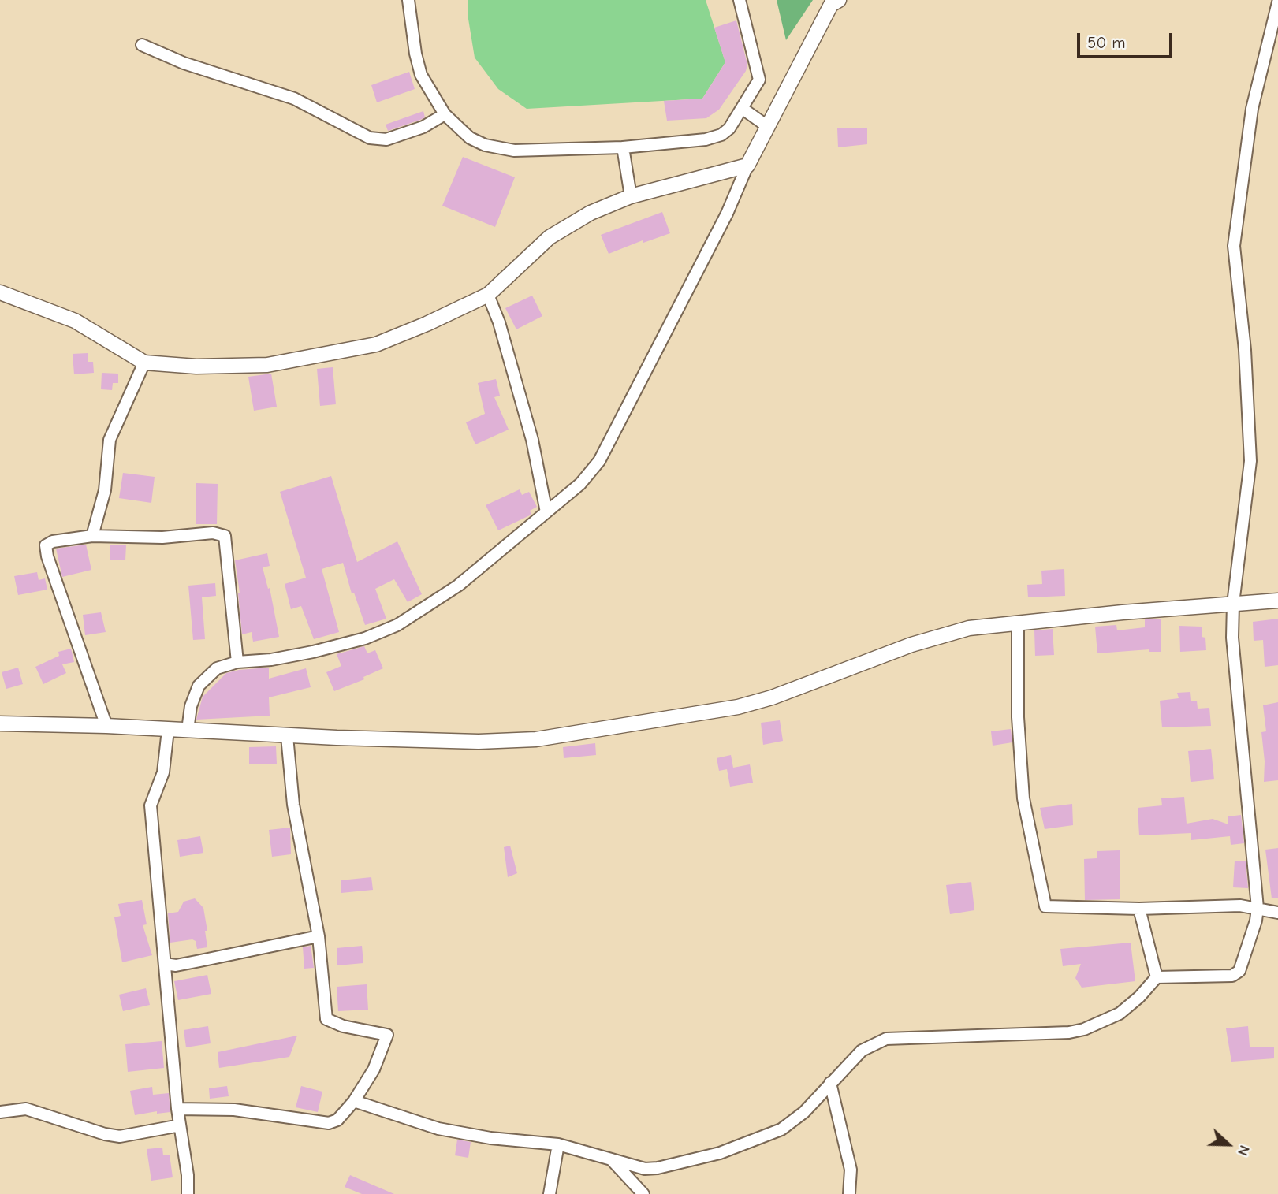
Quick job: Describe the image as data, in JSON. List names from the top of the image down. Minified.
{"scale_bar":"50 m","north":"right"}
